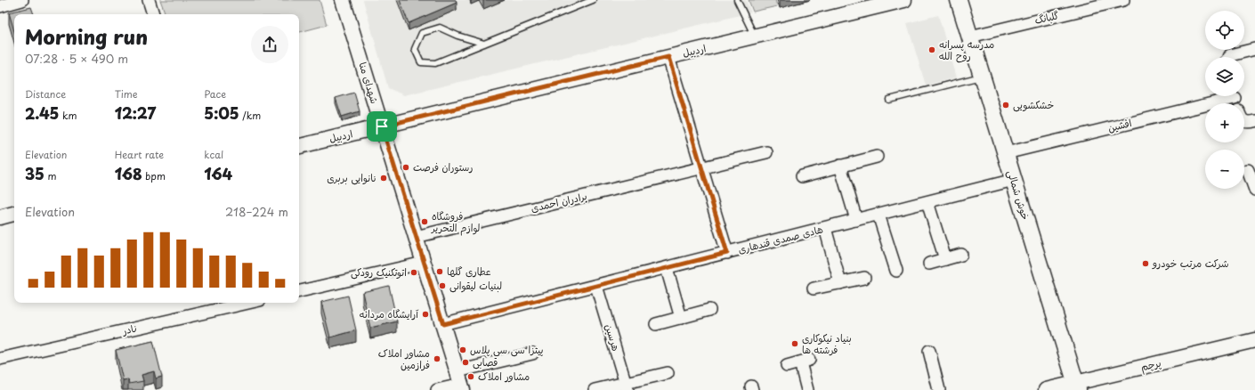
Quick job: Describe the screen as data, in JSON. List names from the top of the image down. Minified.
{"streets":{"main road":["خوش شمالی"],"street":["گلبانگ","اردبیل","شهدای منا","افشین","برادران احمدی","هادی صمدی قندهاری","نادر","هرسین","پرچم"]},"crossings":[["گلبانگ","خوش شمالی"],["اردبیل","شهدای منا"],["شهدای منا","برادران احمدی"],["شهدای منا","هادی صمدی قندهاری"],["افشین","خوش شمالی"],["خوش شمالی","هادی صمدی قندهاری"],["خوش شمالی","پرچم"],["هادی صمدی قندهاری","هرسین"]],"places":["مدرسه پسرانه روح الله","خشکشویی","رستوران فرصت","نانوایی بربری","فروشگاه لوازم التحریر","شرکت مرتب خودرو","عطاری گلها","اتوتکنیک رودکی","لبنیات لیقوانی","آرایشگاه مردانه","بنیاد نیکوکاری فرشته ها","پیتزا سی سی پلاس","مشاور املاک فرازمین","قصابی","مشاور املاک"],"page":{"map_buttons":["+","−"],"heading":["Morning run","07:28 · 5 × 490 m"],"stats":[["Distance","2.45 km"],["Time","12:27"],["Pace","5:05 /km"],["Elevation","35 m"],["Heart rate","168 bpm"],["kcal","164"]],"chart":["Elevation","218–224 m"]}}
